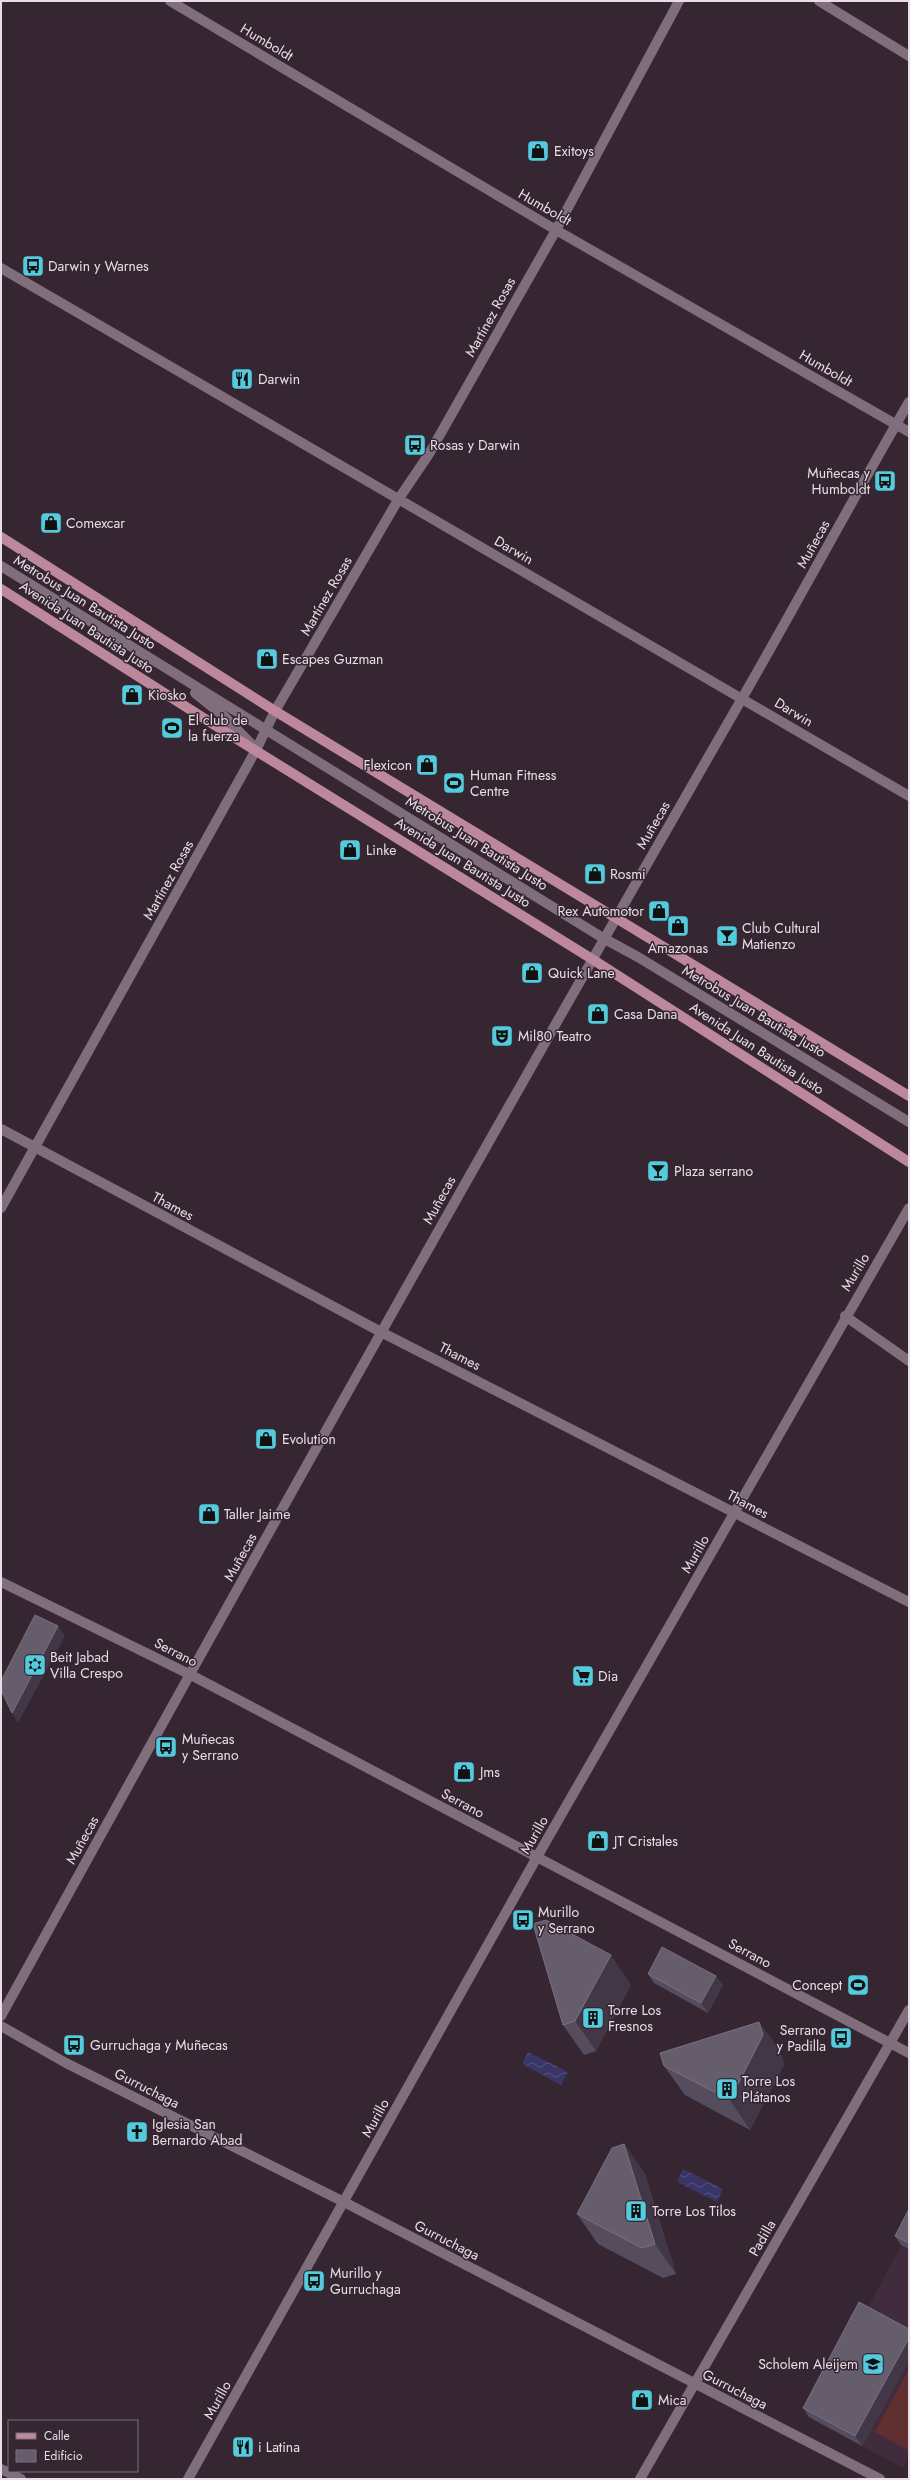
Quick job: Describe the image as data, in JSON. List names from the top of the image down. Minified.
{"streets":{"main road":["Avenida Juan Bautista Justo"],"street":["Humboldt","Martínez Rosas","Muñecas","Darwin","Metrobus Juan Bautista Justo","Thames","Murillo","Serrano","Gurruchaga","Padilla"]},"crossings":[["Humboldt","Martínez Rosas"],["Humboldt","Muñecas"],["Martínez Rosas","Darwin"],["Martínez Rosas","Metrobus Juan Bautista Justo"],["Martínez Rosas","Avenida Juan Bautista Justo"],["Martínez Rosas","Thames"],["Muñecas","Darwin"],["Muñecas","Metrobus Juan Bautista Justo"],["Muñecas","Avenida Juan Bautista Justo"],["Muñecas","Thames"],["Muñecas","Serrano"],["Metrobus Juan Bautista Justo","Avenida Juan Bautista Justo"],["Thames","Murillo"],["Murillo","Serrano"],["Murillo","Gurruchaga"],["Serrano","Padilla"],["Gurruchaga","Padilla"]],"places":{"shop":["Exitoys","Comexcar","Escapes Guzman","Kiosko","Flexicon","Linke","Rosmi","Rex Automotor","Amazonas","Quick Lane","Casa Dana","Evolution","Taller Jaime","Jms","JT Cristales","Mica"],"bus stop":["Darwin y Warnes","Rosas y Darwin","Muñecas y Humboldt","Muñecas y Serrano","Murillo y Serrano","Serrano y Padilla","Gurruchaga y Muñecas","Murillo y Gurruchaga"],"restaurant":["Darwin","i Latina"],"sports":["El club de la fuerza","Human Fitness Centre","Concept"],"bar":["Club Cultural Matienzo","Plaza serrano"],"theatre":["Mil80 Teatro"],"synagogue":["Beit Jabad Villa Crespo"],"supermarket":["Dia"],"building":["Torre Los Fresnos","Torre Los Plátanos","Torre Los Tilos"],"church":["Iglesia San Bernardo Abad"],"school or university":["Scholem Aleijem"]},"legend":["Calle","Edificio"]}
